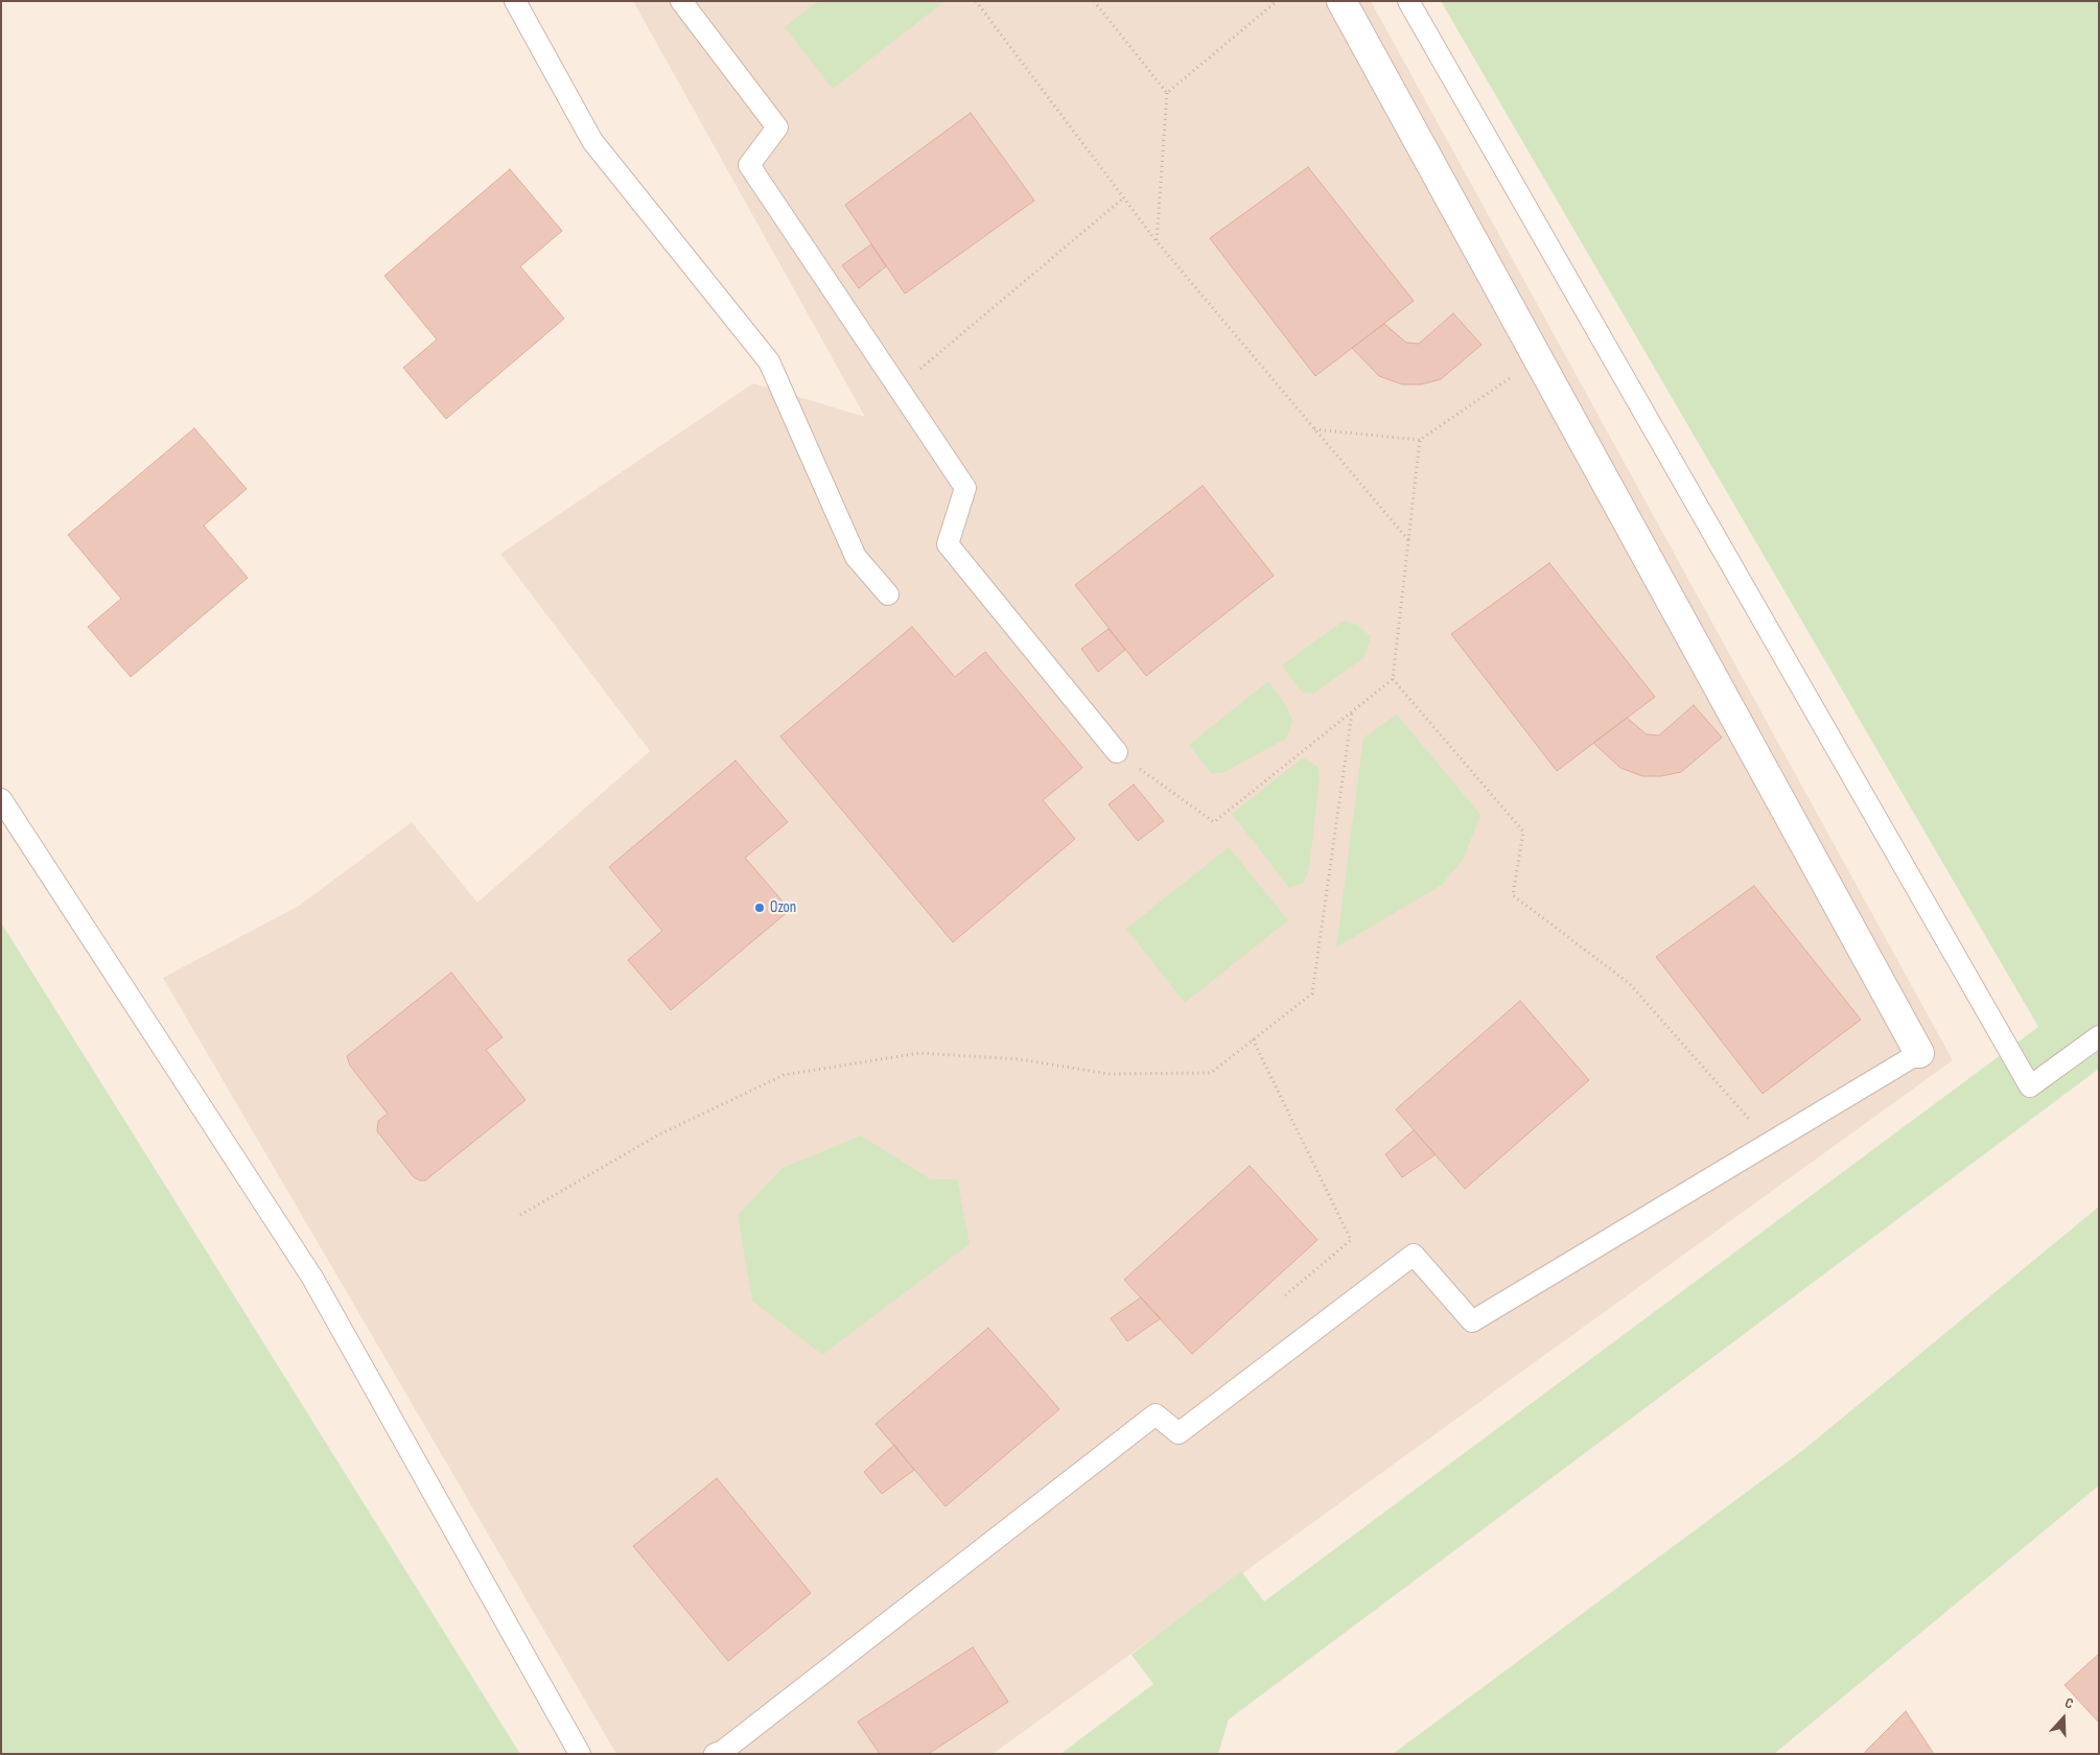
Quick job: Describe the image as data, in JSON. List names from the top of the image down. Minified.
{"places":["Ozon"],"north":"top"}
